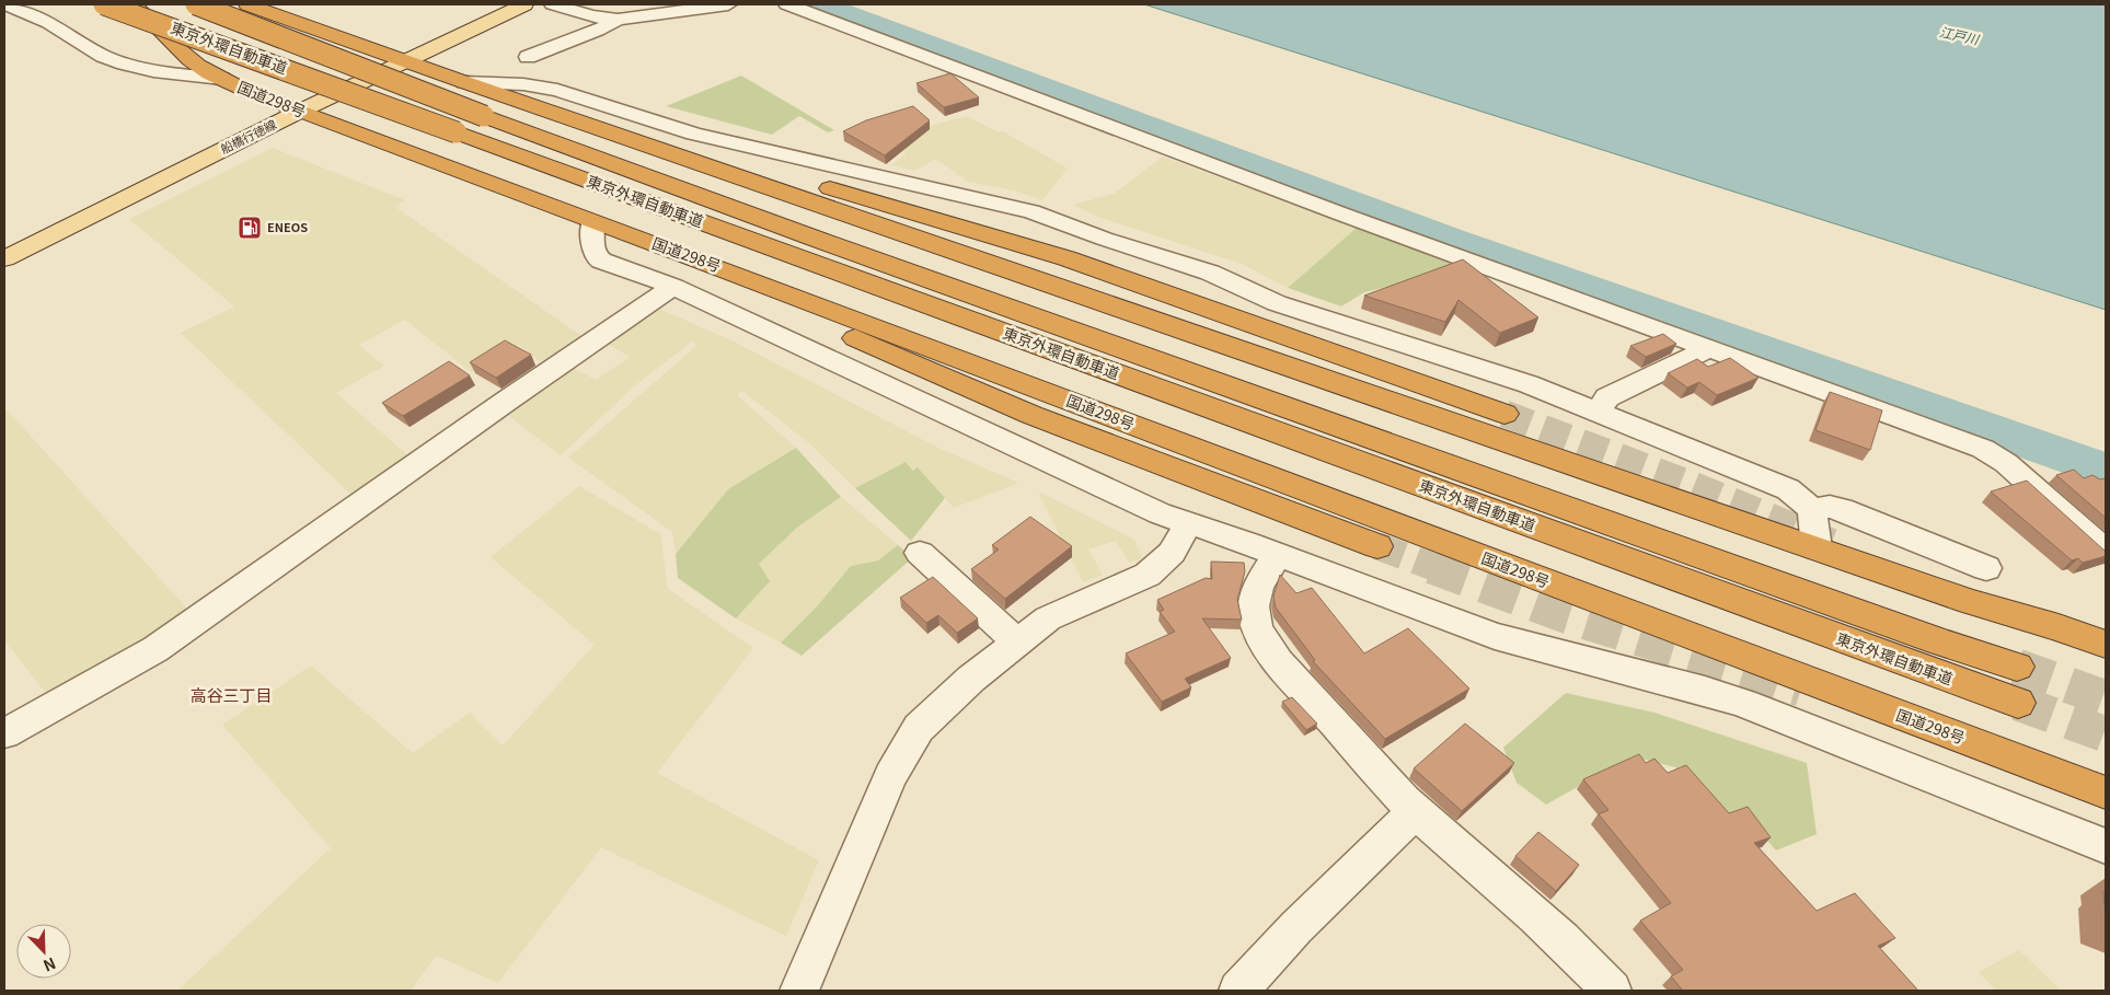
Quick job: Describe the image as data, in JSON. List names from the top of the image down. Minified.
{"streets":{"highway":["東京外環自動車道","国道298号"],"main road":["船橋行徳線"]},"crossings":[["国道298号","船橋行徳線"]],"districts":["高谷三丁目"],"water":["江戸川"],"places":{"fuel station":["ENEOS"]},"north":"bottom right"}
